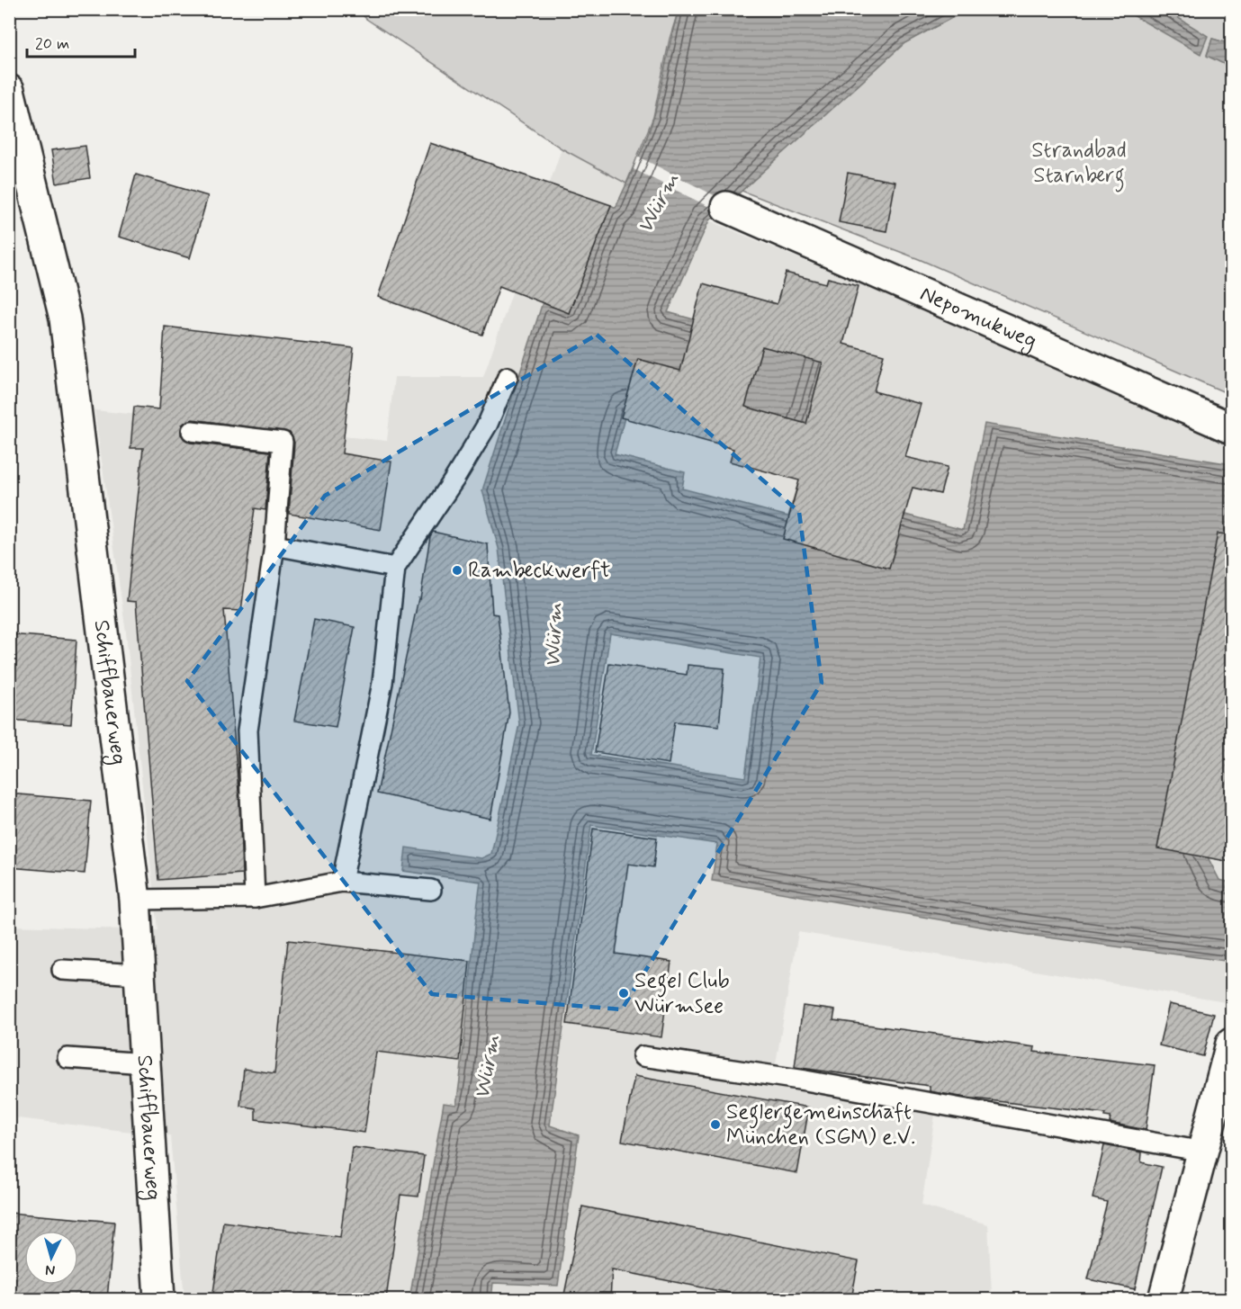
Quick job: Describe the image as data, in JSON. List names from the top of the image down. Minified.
{"streets":{"street":["Nepomukweg","Schiffbauerweg"]},"water":["Würm"],"parks":["Strandbad Starnberg"],"places":["Rambeckwerft","Segel Club Würmsee","Seglergemeinschaft München (SGM) e.V."],"scale_bar":"20 m","north":"bottom"}
